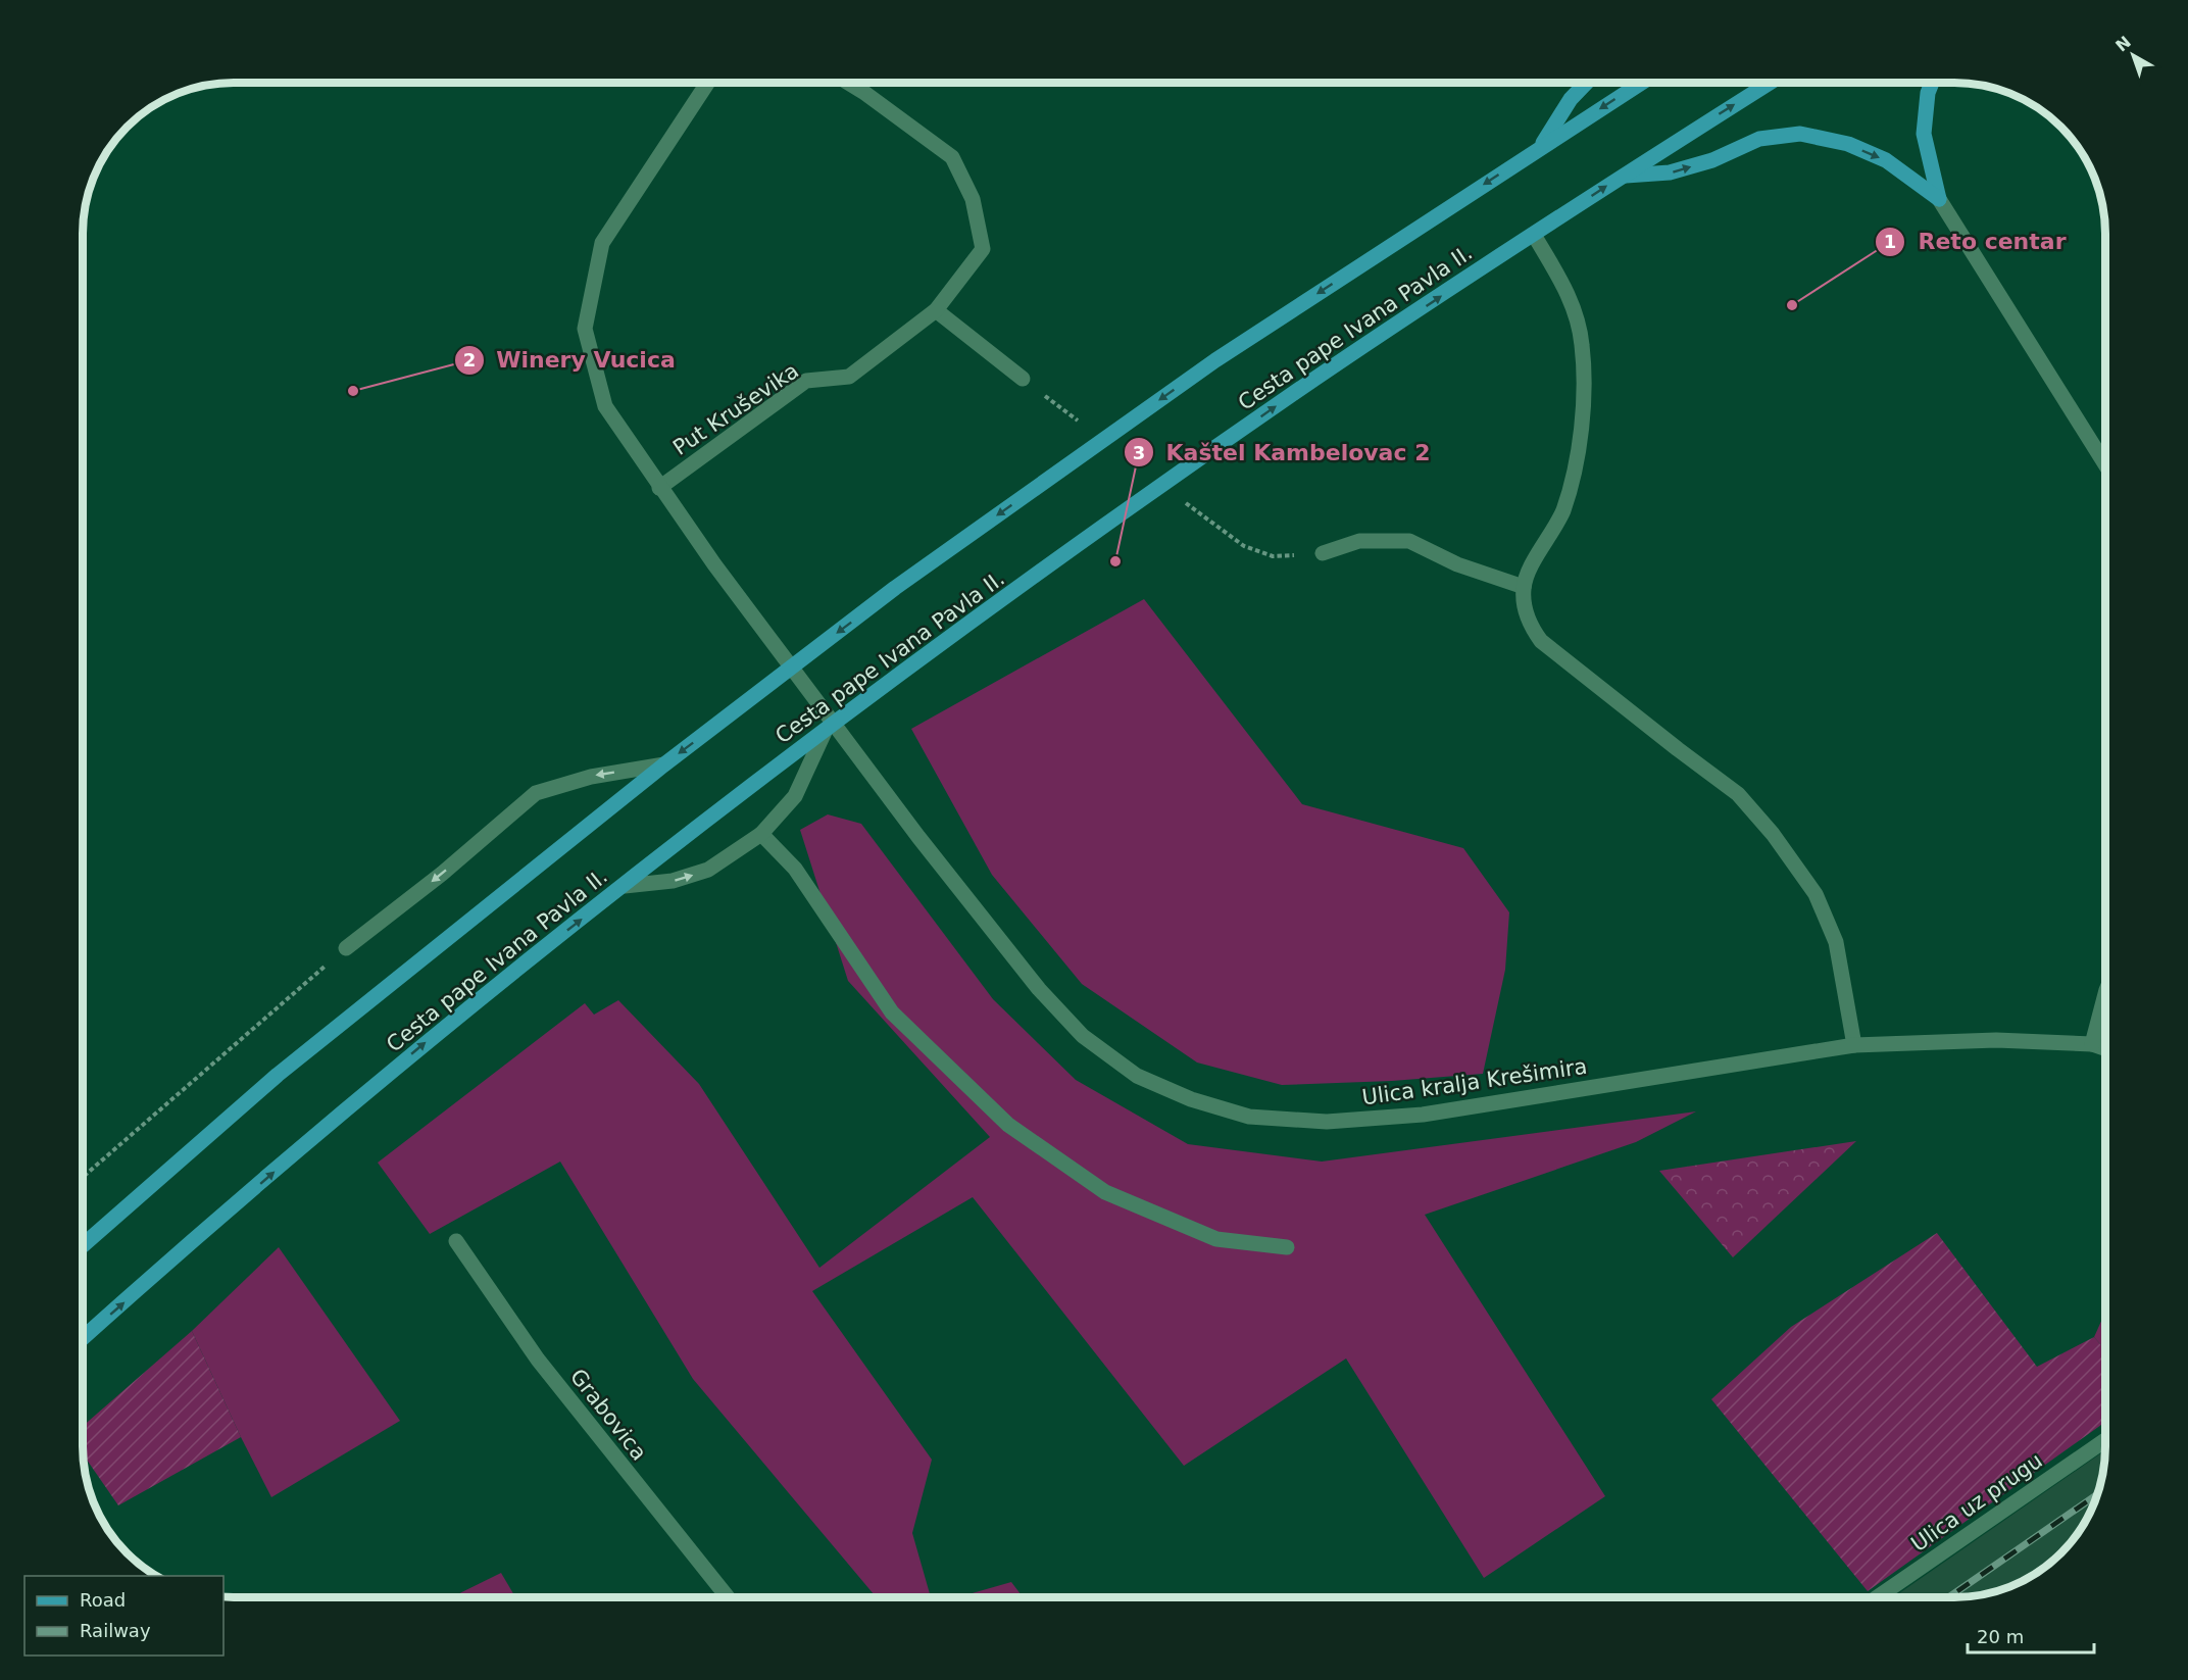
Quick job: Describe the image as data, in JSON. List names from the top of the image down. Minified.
{"streets":{"main road":["Cesta pape Ivana Pavla II."],"street":["Put Kruševika","Ulica kralja Krešimira","Grabovica","Ulica uz prugu"]},"crossings":[["Put Kruševika","Ulica kralja Krešimira"]],"places":["Reto centar","Winery Vucica","Kaštel Kambelovac 2"],"legend":["Road","Railway"],"scale_bar":"20 m","north":"top left"}
